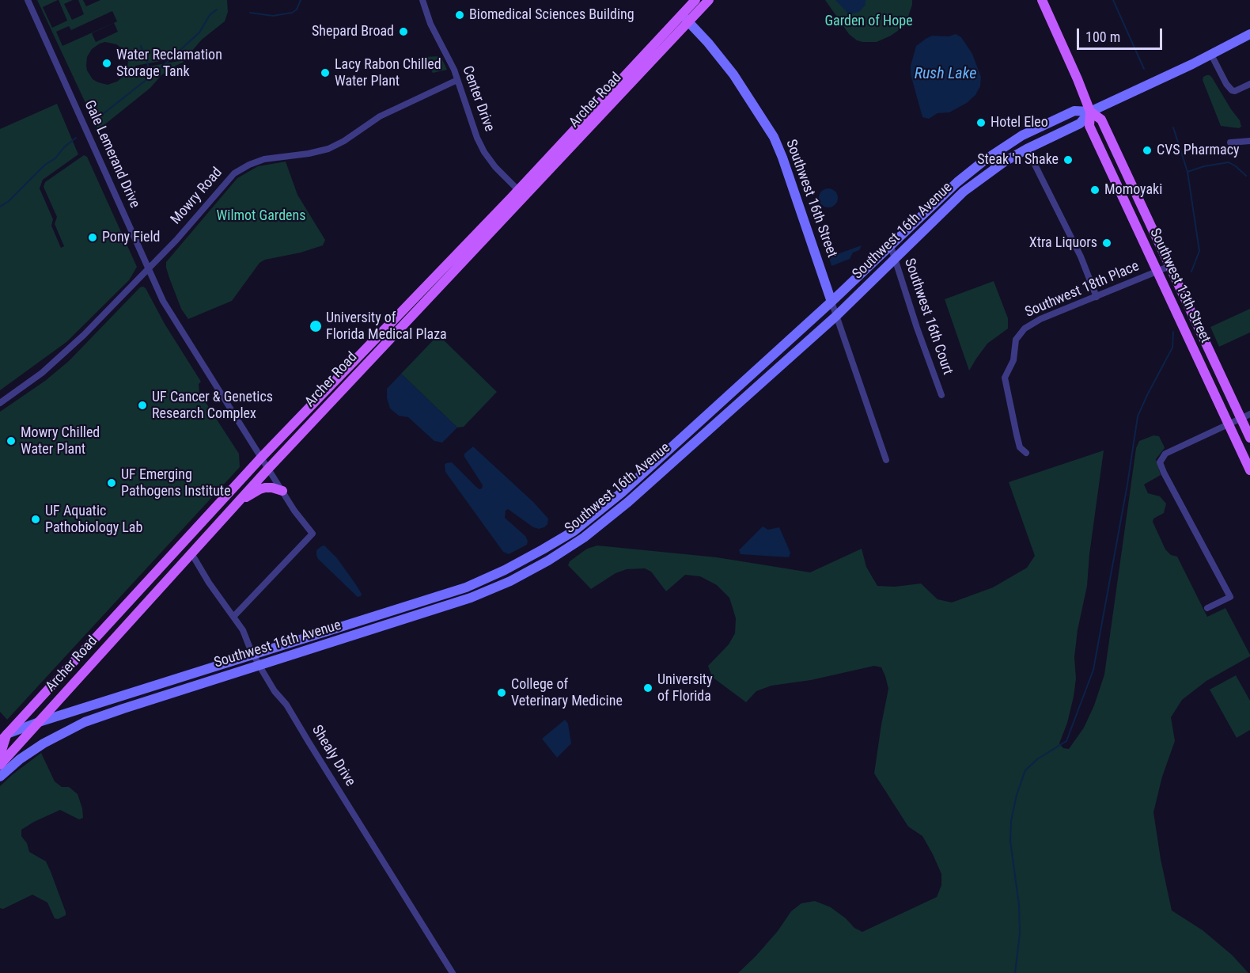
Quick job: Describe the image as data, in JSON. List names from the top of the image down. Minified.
{"streets":{"main road":["Archer Road","Southwest 16th Street","Southwest 16th Avenue","Southwest 13th Street"],"street":["Center Drive","Gale Lemerand Drive","Mowry Road","Southwest 18th Place","Southwest 16th Court","Shealy Drive"]},"crossings":[["Center Drive","Archer Road"],["Center Drive","Mowry Road"],["Archer Road","Gale Lemerand Drive"],["Archer Road","Southwest 16th Street"],["Archer Road","Southwest 16th Avenue"],["Archer Road","Shealy Drive"],["Gale Lemerand Drive","Mowry Road"],["Gale Lemerand Drive","Shealy Drive"],["Southwest 16th Street","Southwest 16th Avenue"],["Southwest 16th Avenue","Southwest 13th Street"],["Southwest 16th Avenue","Southwest 16th Court"],["Southwest 16th Avenue","Shealy Drive"],["Southwest 13th Street","Southwest 18th Place"]],"water":["Rush Lake"],"parks":["Garden of Hope","Wilmot Gardens"],"places":["Biomedical Sciences Building","Shepard Broad","Water Reclamation Storage Tank","Lacy Rabon Chilled Water Plant","Hotel Eleo","CVS Pharmacy","Steak 'n Shake","Momoyaki","Pony Field","Xtra Liquors","University of Florida Medical Plaza","UF Cancer & Genetics Research Complex","Mowry Chilled Water Plant","UF Emerging Pathogens Institute","UF Aquatic Pathobiology Lab","University of Florida","College of Veterinary Medicine"],"scale_bar":"100 m"}
